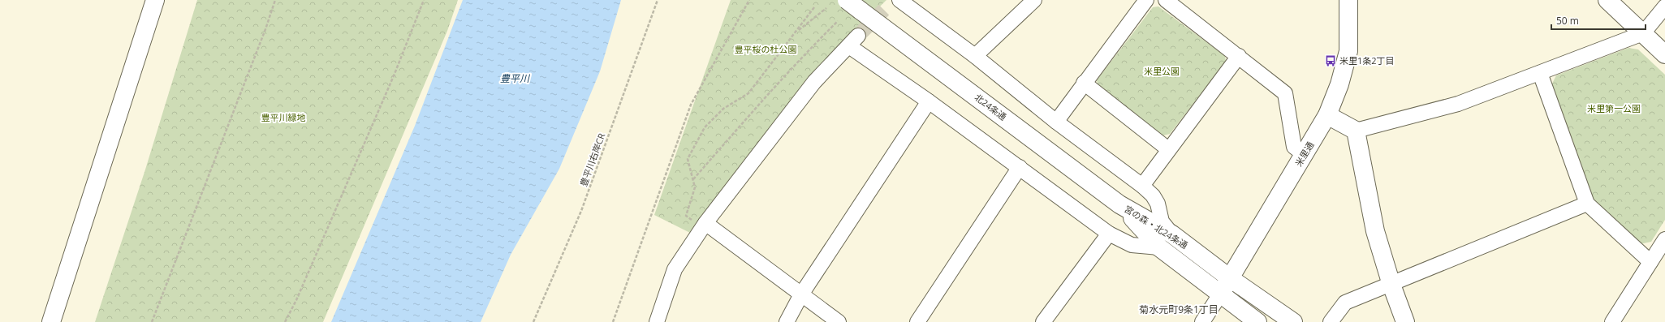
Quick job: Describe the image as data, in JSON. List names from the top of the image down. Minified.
{"streets":{"street":["北24条通","米里通","宮の森・北24条通"],"path":["豊平川右岸CR"]},"crossings":[["北24条通","宮の森・北24条通"],["米里通","宮の森・北24条通"]],"districts":["菊水元町9条1丁目"],"water":["豊平川"],"parks":["豊平桜の杜公園","米里公園","米里第一公園","豊平川緑地"],"places":{"bus stop":["米里1条2丁目"]},"scale_bar":"50 m"}
